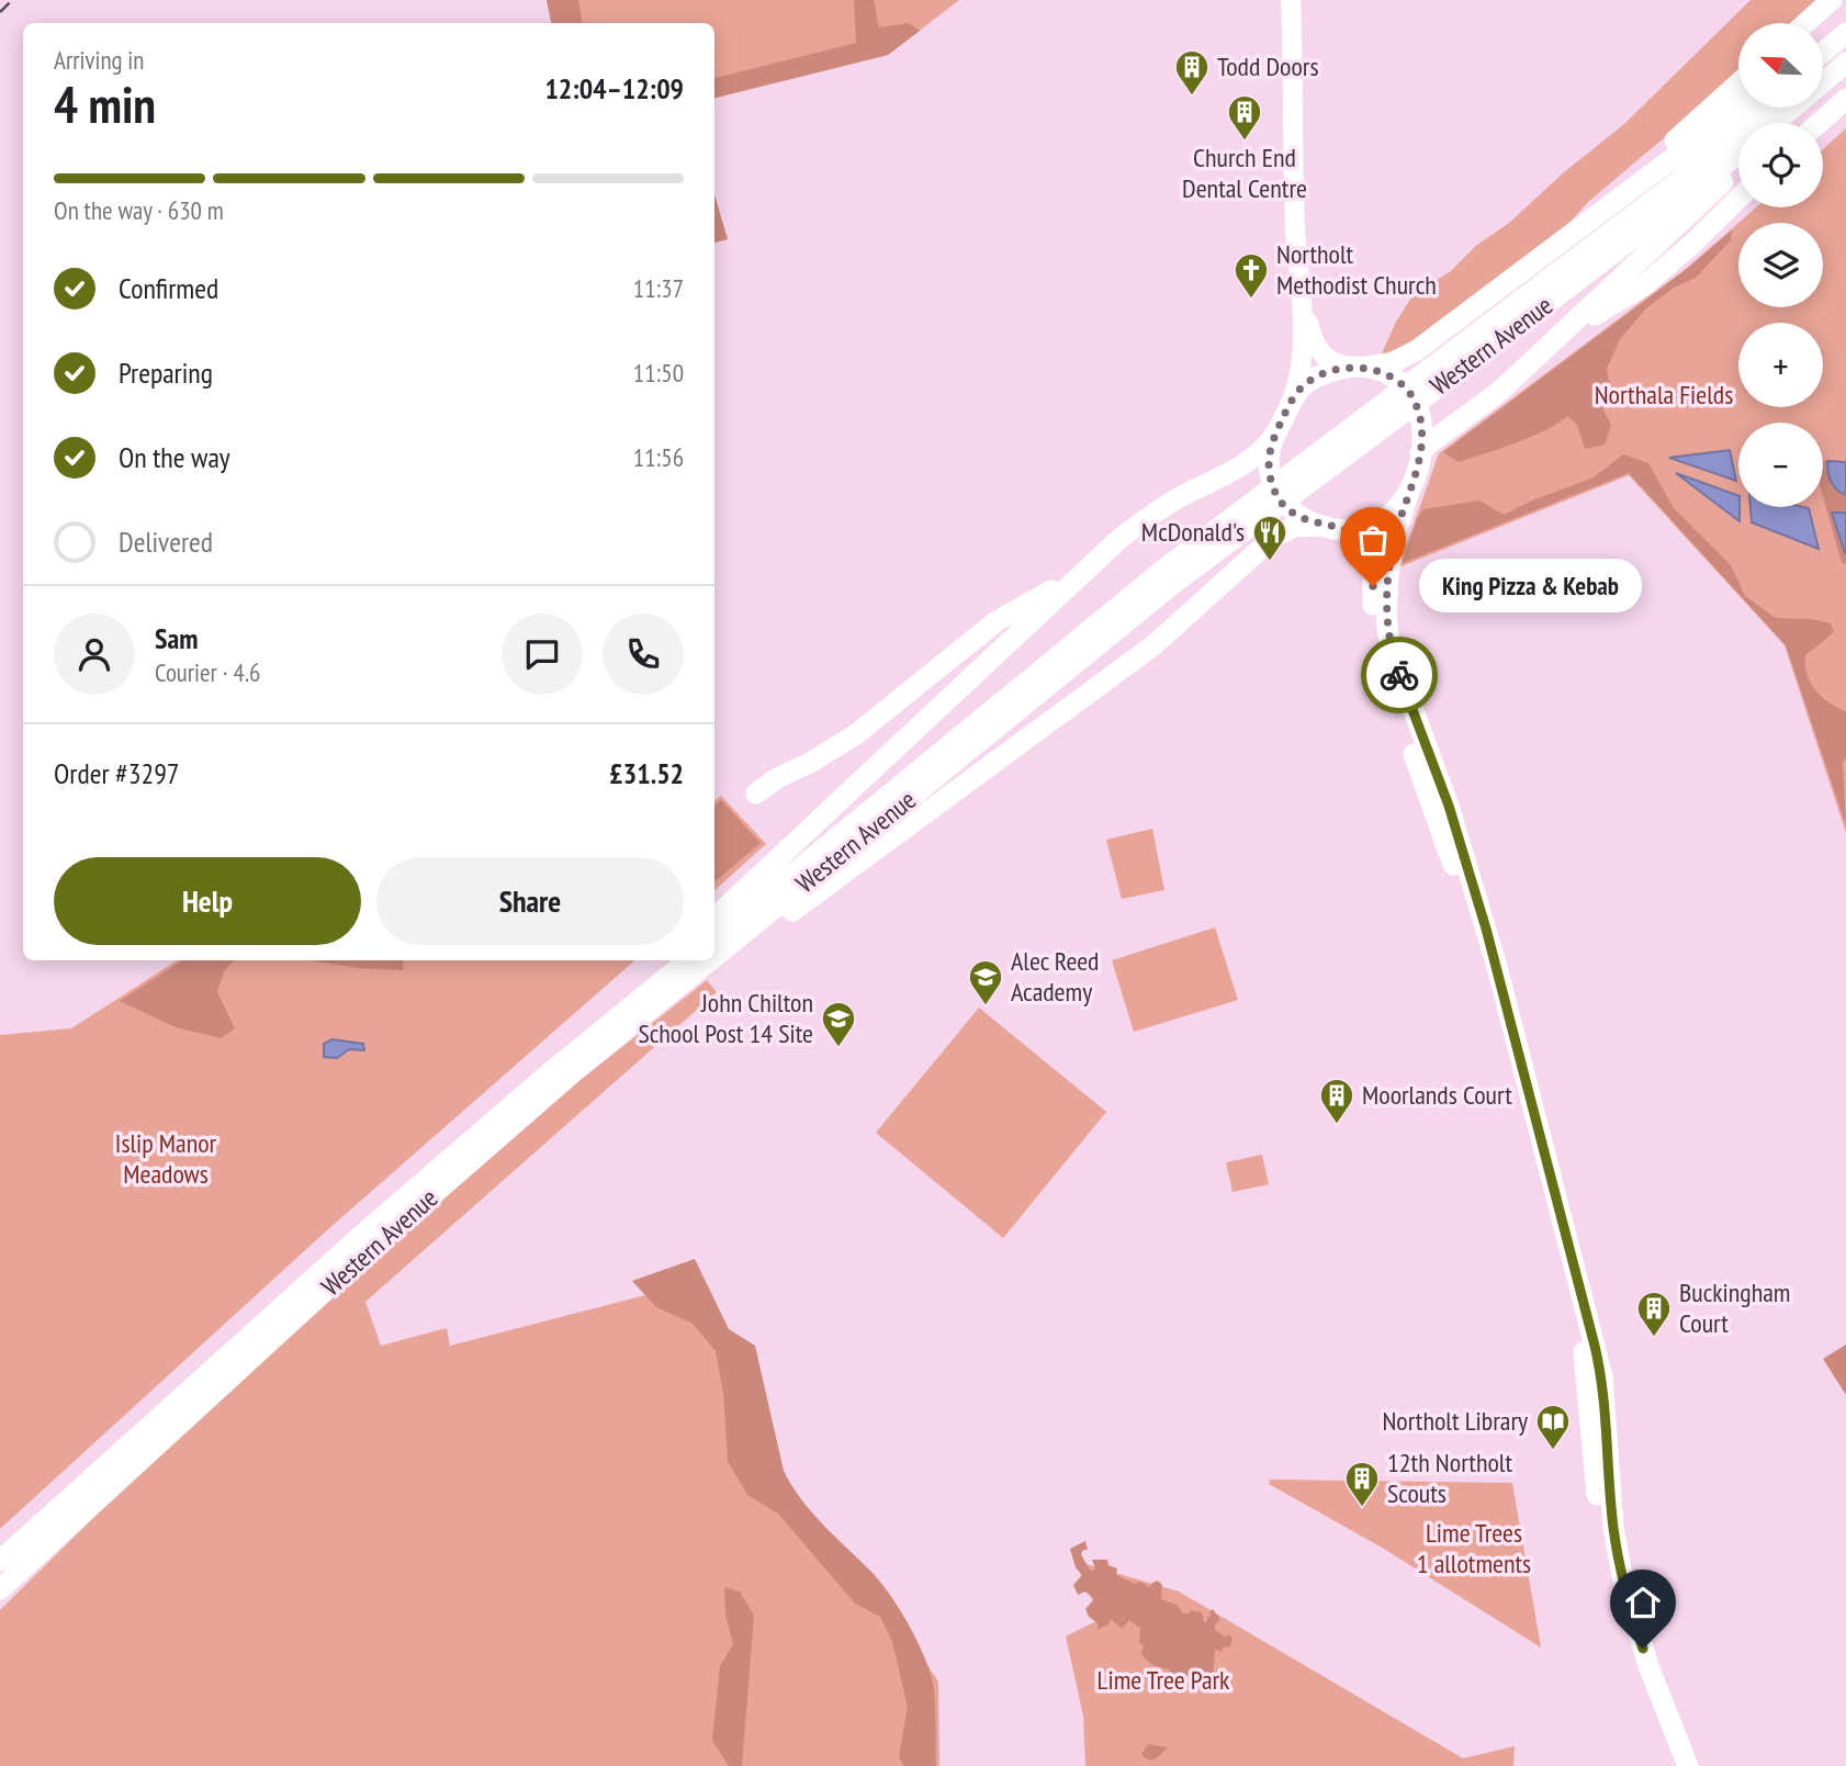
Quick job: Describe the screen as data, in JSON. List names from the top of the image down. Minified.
{"streets":{"highway":["Western Avenue"]},"parks":["Northala Fields","Islip Manor Meadows","Lime Trees 1 allotments","Lime Tree Park"],"places":{"building":["Todd Doors","Church End Dental Centre","Moorlands Court","Buckingham Court","12th Northolt Scouts"],"church":["Northolt Methodist Church"],"restaurant":["McDonald's"],"other":["King Pizza & Kebab"],"school or university":["Alec Reed Academy","John Chilton School Post 14 Site"],"library":["Northolt Library"]},"north":"top left","page":{"map_buttons":["+","−"],"heading":["4 min","Arriving in","12:04–12:09"],"panel":["Sam","Courier · 4.6","Order #3297","£31.52"],"bar":"On the way · 630 m","list":[["Confirmed","11:37"],["Preparing","11:50"],["On the way","11:56"],"Delivered"],"bubble":"King Pizza & Kebab","buttons":["Help","Share"]}}
